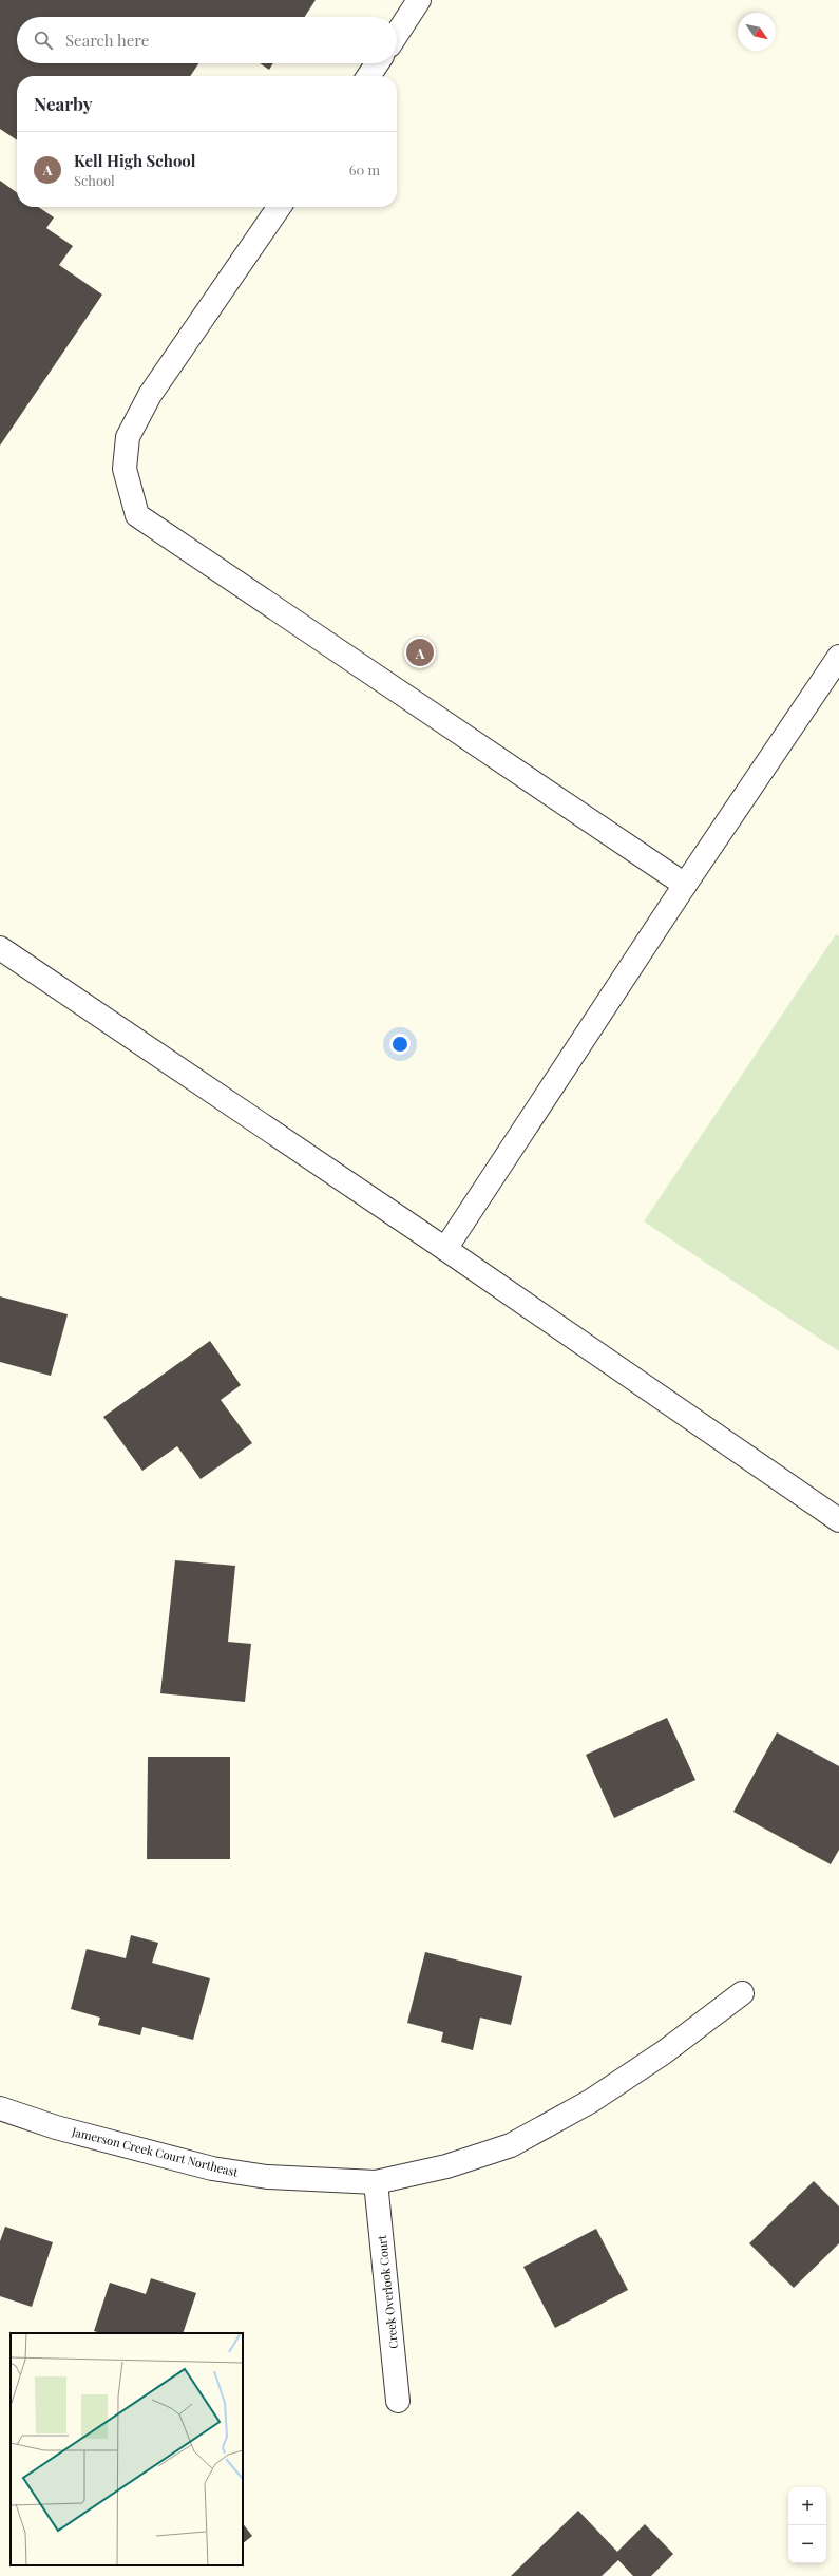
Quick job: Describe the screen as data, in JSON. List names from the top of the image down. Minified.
{"streets":{"street":["Jamerson Creek Court Northeast","Creek Overlook Court"]},"crossings":[["Jamerson Creek Court Northeast","Creek Overlook Court"]],"north":"bottom right","page":{"search":"Search here","heading":"Nearby","list":[{"mark":"A","name":"Kell High School","note":"School","value":"60 m"}],"pins":"A","map_buttons":["+","−"]}}
